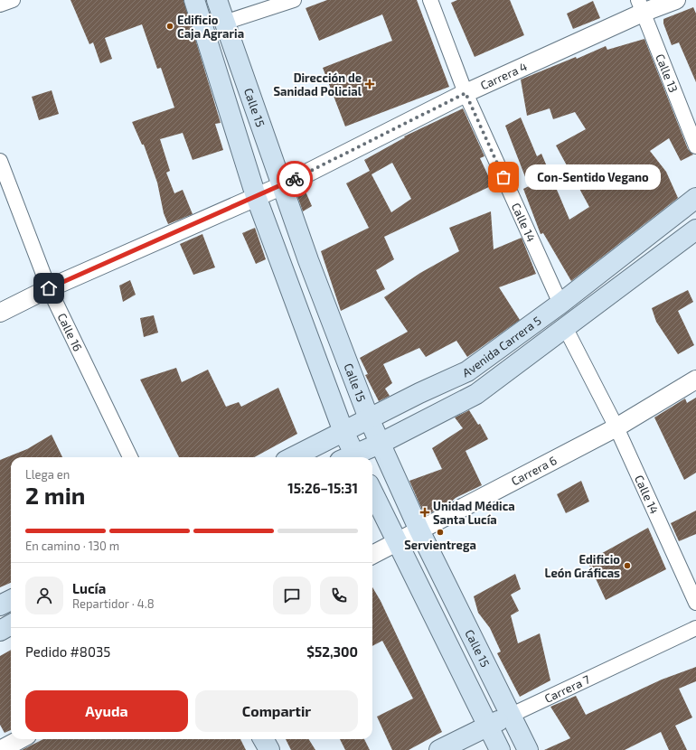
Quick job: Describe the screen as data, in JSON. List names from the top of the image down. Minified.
{"streets":{"main road":["Calle 15","Avenida Carrera 5","Carrera 7"],"street":["Calle 13","Carrera 4","Calle 14","Calle 16","Carrera 6"]},"crossings":[["Calle 13","Carrera 4"],["Carrera 4","Calle 15"],["Carrera 4","Calle 14"],["Carrera 4","Calle 16"],["Calle 15","Avenida Carrera 5"],["Calle 15","Carrera 6"],["Calle 15","Carrera 7"],["Calle 14","Avenida Carrera 5"],["Calle 14","Carrera 6"]],"places":{"other":["Edificio Caja Agraria","Con-Sentido Vegano","Servientrega","Edificio León Gráficas"],"health":["Dirección de Sanidad Policial","Unidad Médica Santa Lucía"]},"page":{"bubble":"Con-Sentido Vegano","heading":["2 min","Llega en","15:26–15:31"],"panel":["Lucía","Repartidor · 4.8","Pedido #8035","$52,300"],"bar":"En camino · 130 m","buttons":["Ayuda","Compartir"]}}
